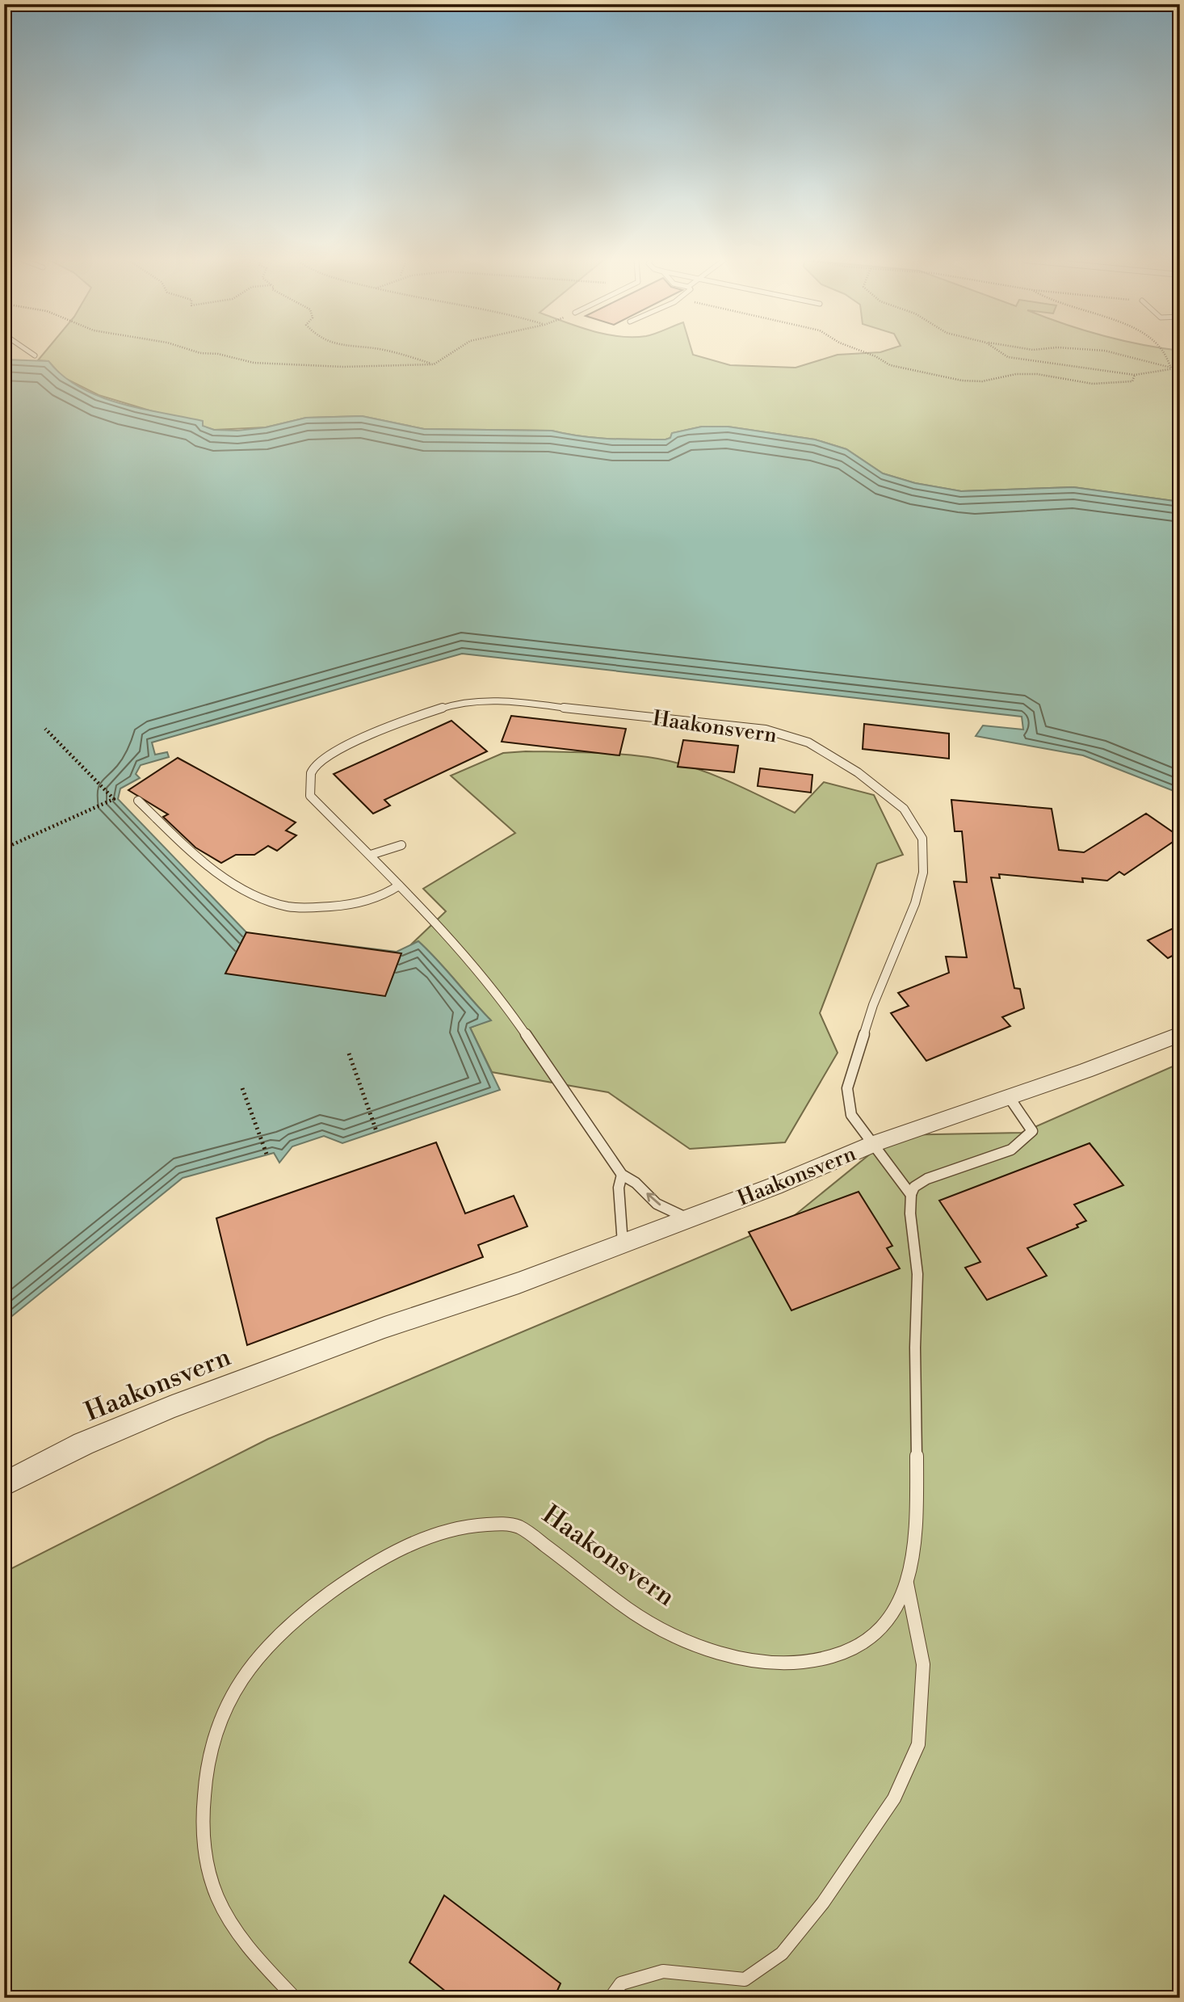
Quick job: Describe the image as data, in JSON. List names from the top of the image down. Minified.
{"streets":{"street":["Haakonsvern"]}}
